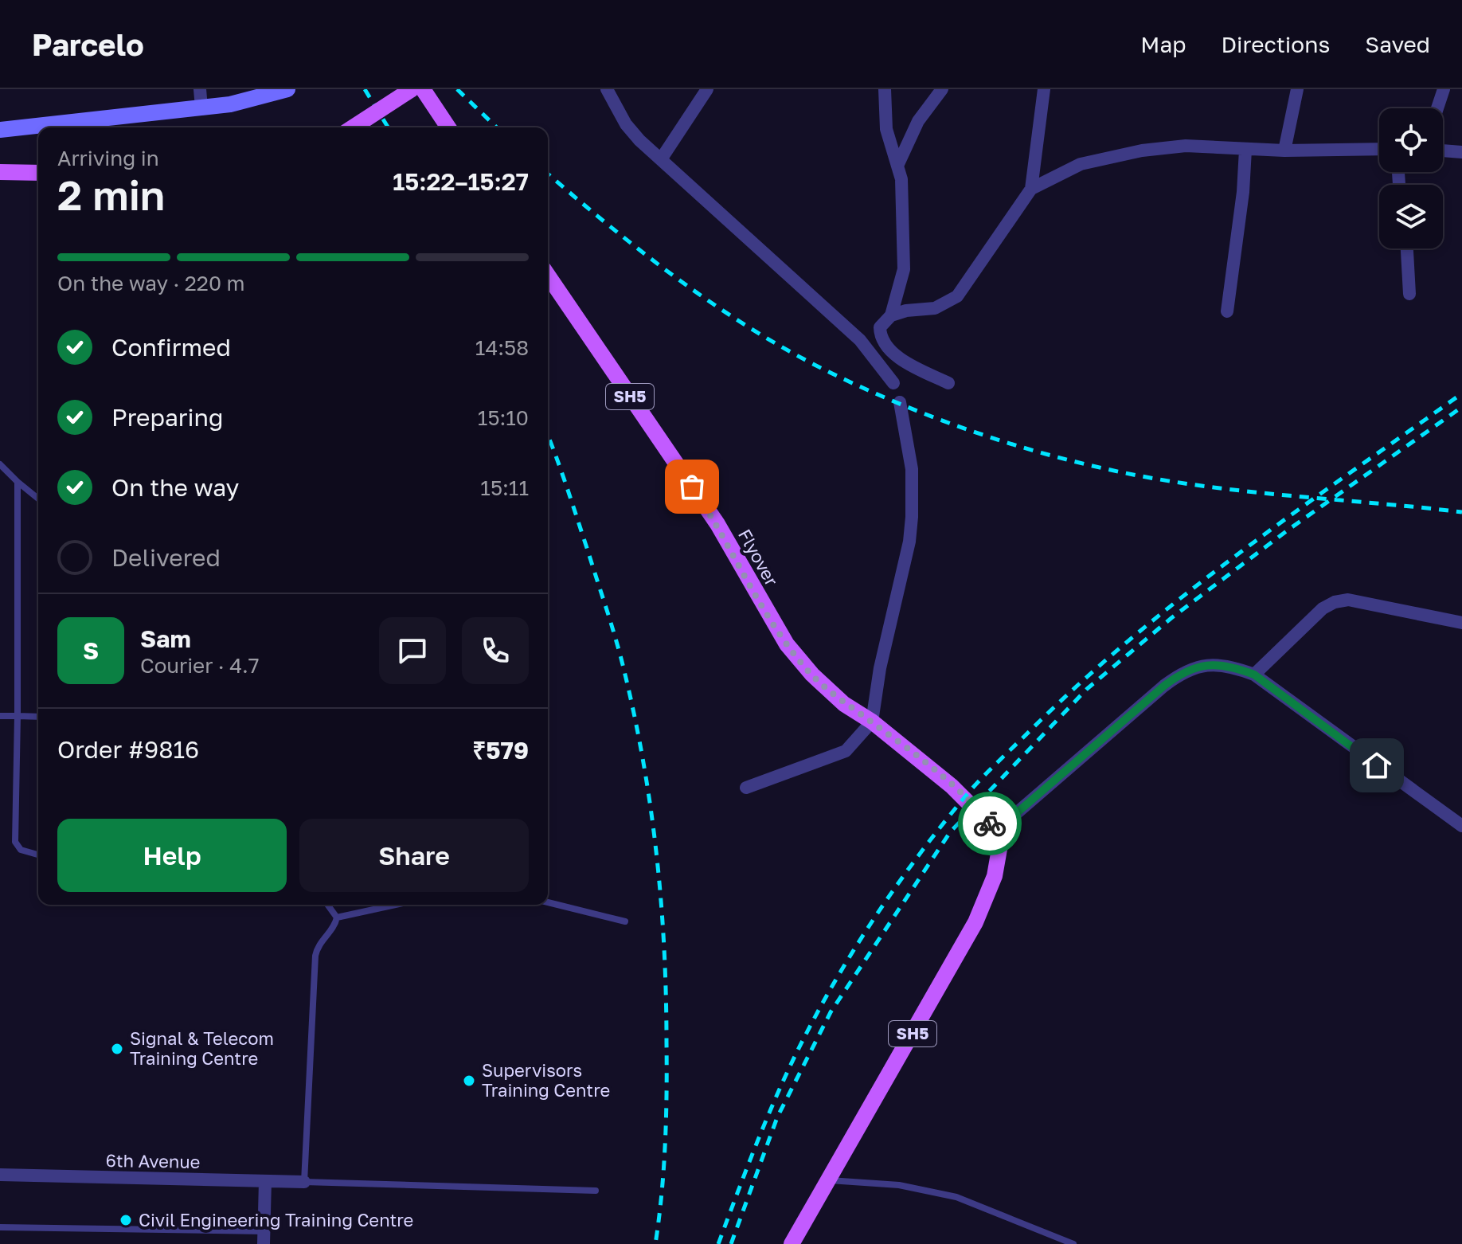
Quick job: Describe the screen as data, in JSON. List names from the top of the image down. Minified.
{"streets":{"main road":["SH5","Flyover"],"street":["6th Avenue"]},"crossings":[["SH5","Flyover"]],"places":["Signal & Telecom Training Centre","Supervisors Training Centre","Civil Engineering Training Centre"],"page":{"header":"Parcelo","nav":["Map","Directions","Saved"],"heading":["2 min","Arriving in","15:22–15:27"],"panel":["Sam","Courier · 4.7","Order #9816","₹579"],"bar":"On the way · 220 m","list":[["Confirmed","14:58"],["Preparing","15:10"],["On the way","15:11"],"Delivered"],"round":"S","buttons":["Help","Share"]}}
